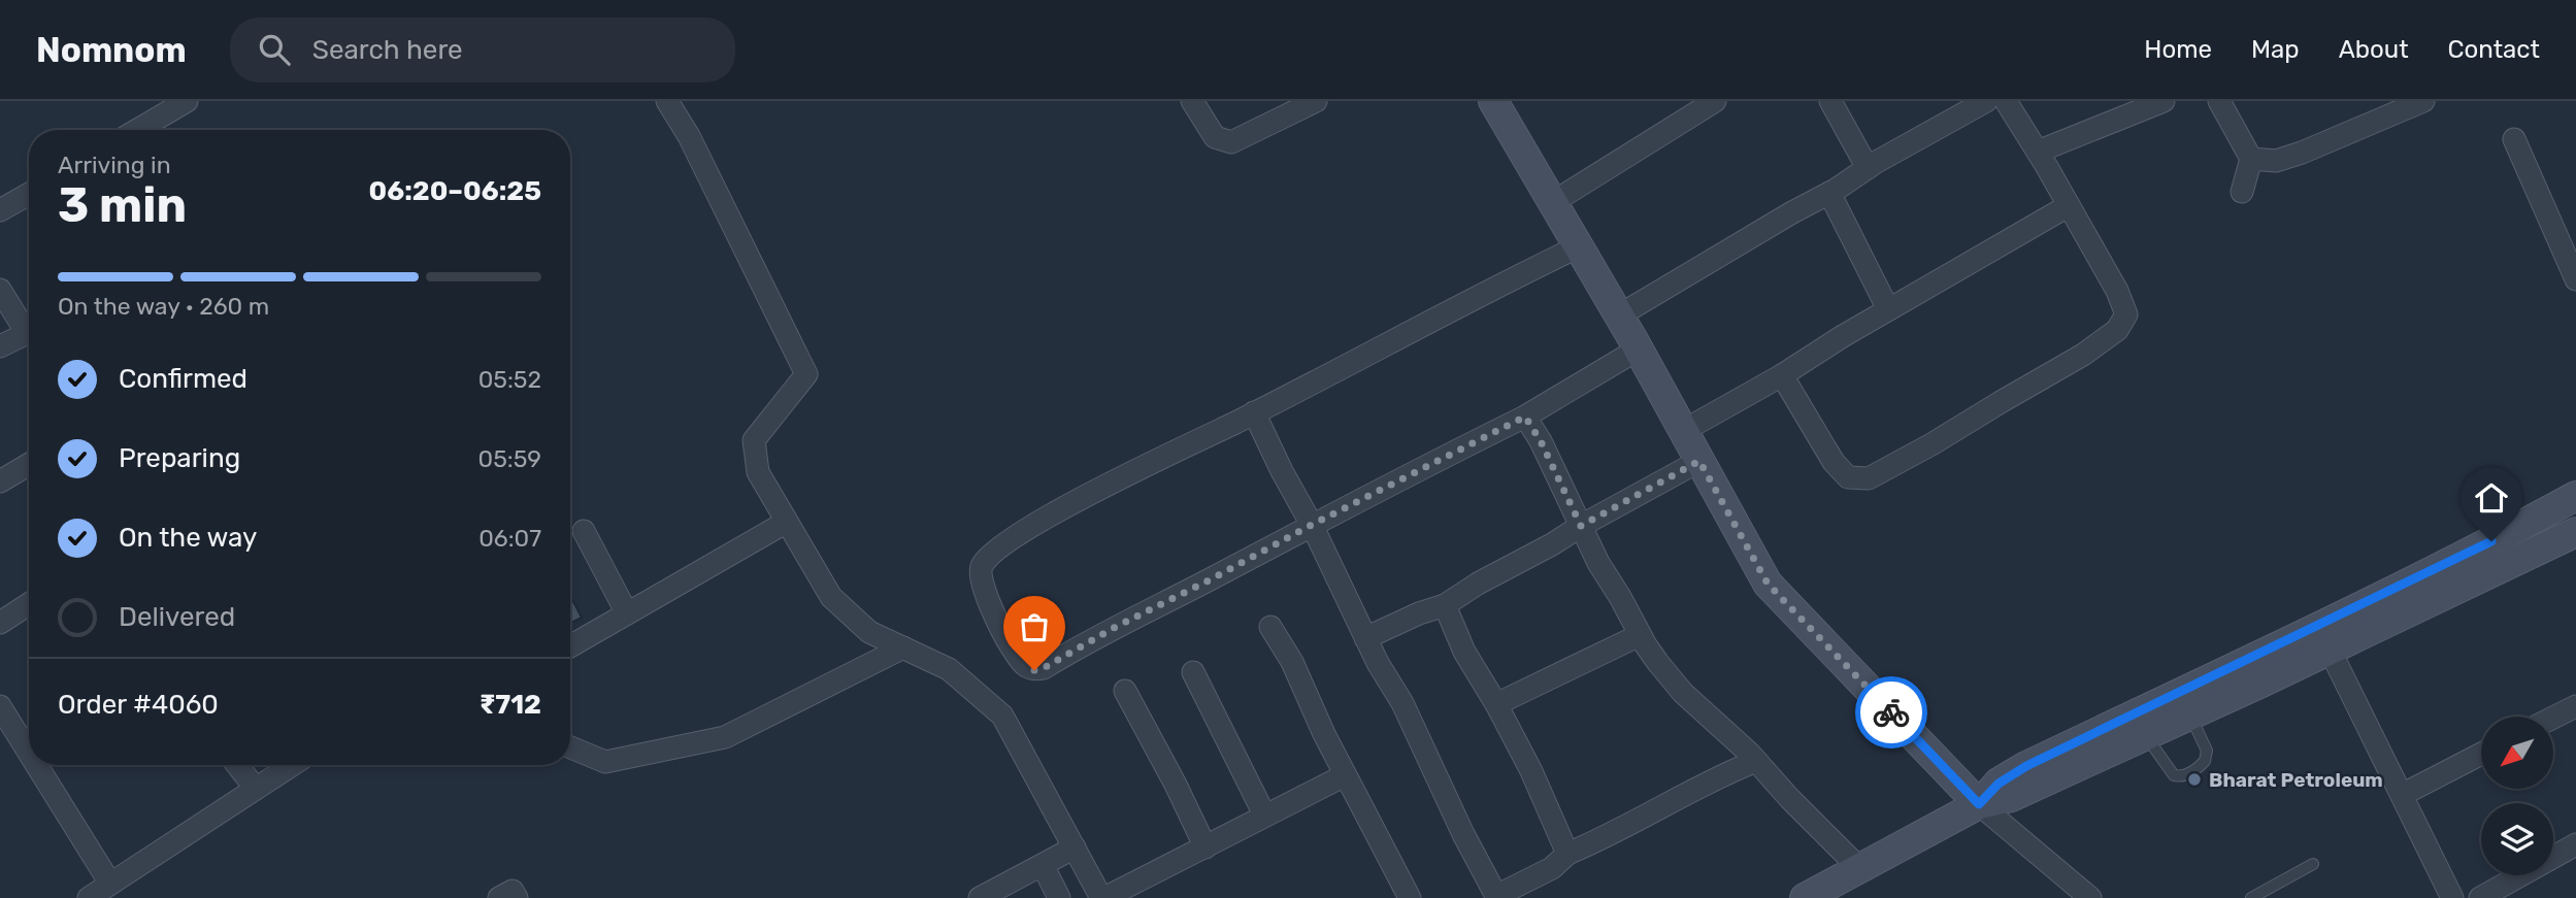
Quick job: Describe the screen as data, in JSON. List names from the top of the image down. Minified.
{"places":["Bharat Petroleum"],"north":"bottom left","page":{"header":"Nomnom","search":"Search here","nav":["Home","Map","About","Contact"],"heading":["3 min","Arriving in","06:20–06:25"],"panel":["Order #4060","₹712"],"bar":"On the way · 260 m","list":[["Confirmed","05:52"],["Preparing","05:59"],["On the way","06:07"],"Delivered"]}}
